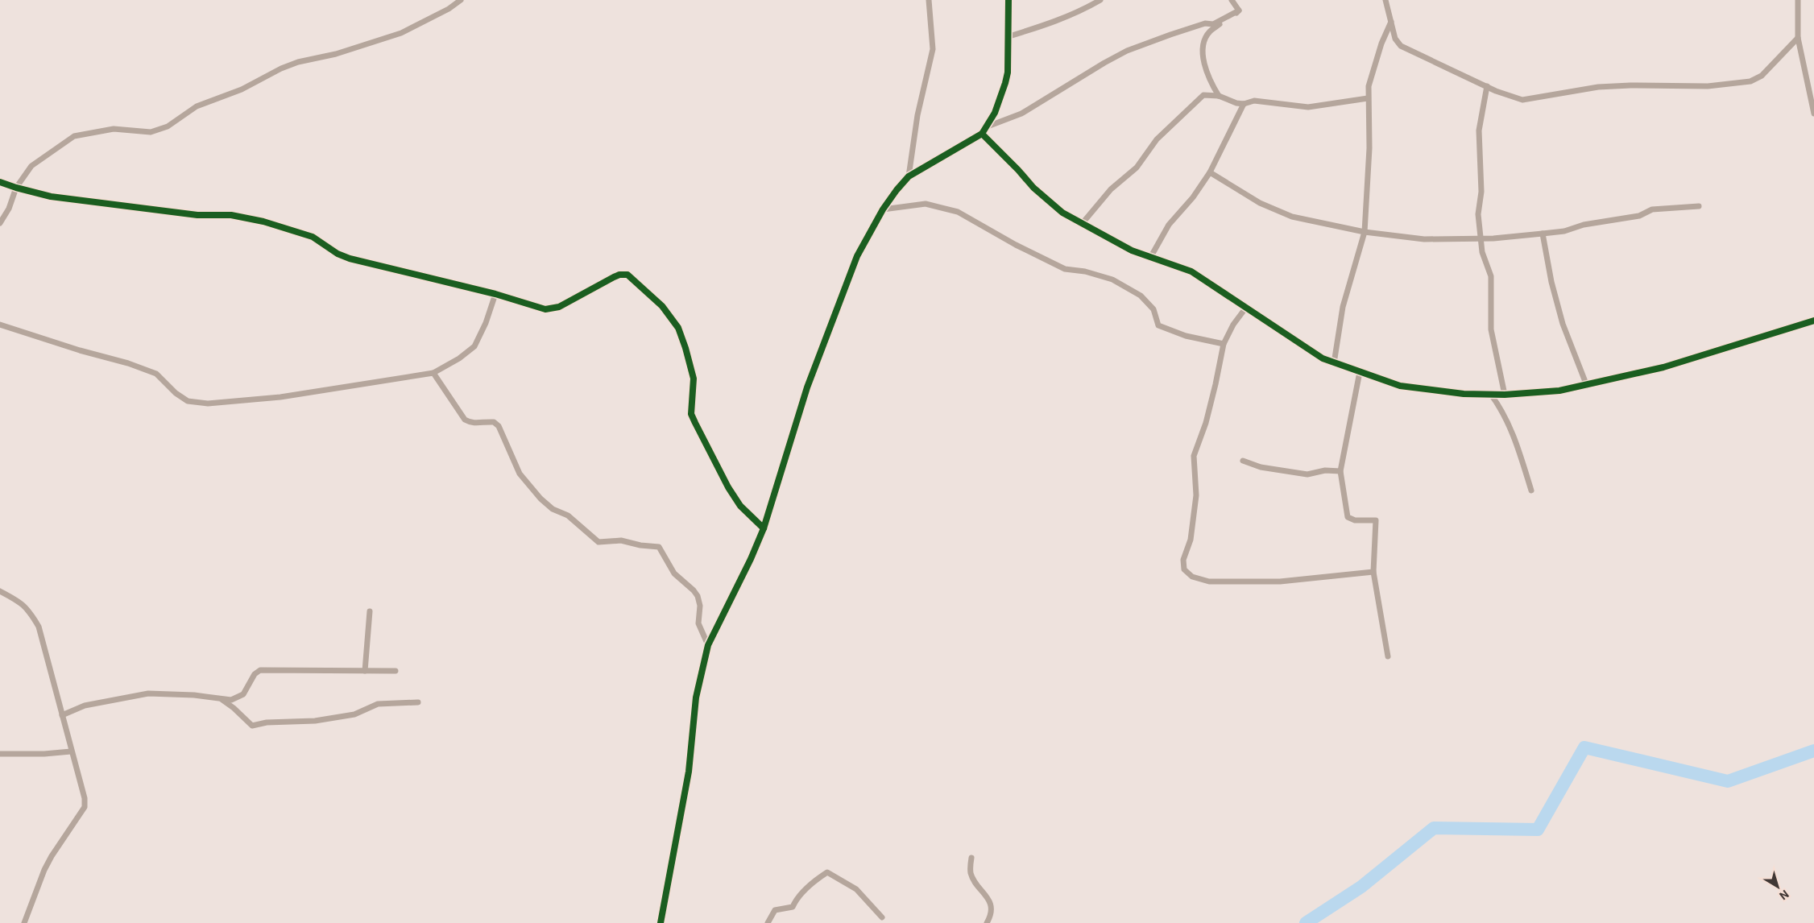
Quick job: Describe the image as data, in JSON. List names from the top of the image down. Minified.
{"north":"bottom right"}
